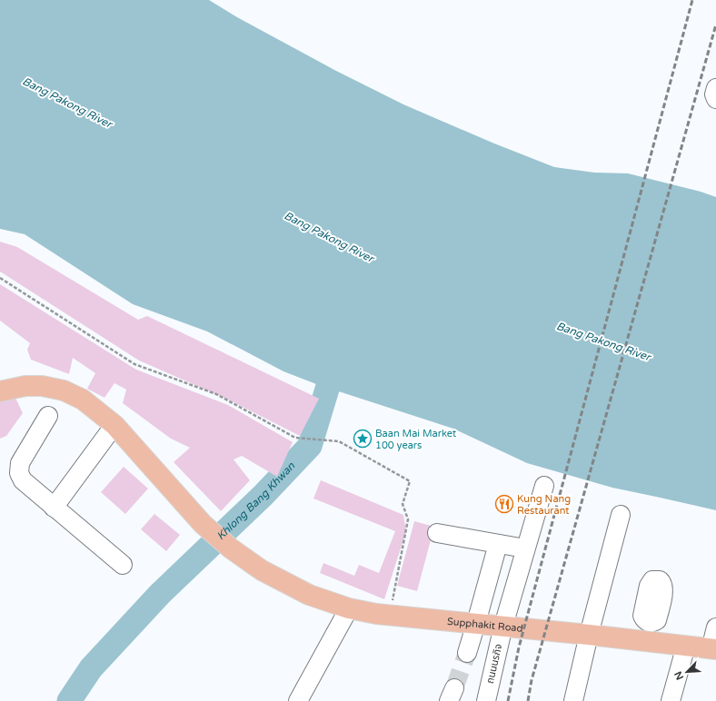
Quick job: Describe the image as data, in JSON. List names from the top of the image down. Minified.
{"streets":{"main road":["Supphakit Road"],"street":["ถนนนรกิจ"]},"crossings":[["Supphakit Road","ถนนนรกิจ"]],"water":["Bang Pakong River","Khlong Bang Khwan"],"places":{"place":["Baan Mai Market 100 years"],"restaurant":["Kung Nang Restaurant"]},"north":"bottom left"}
